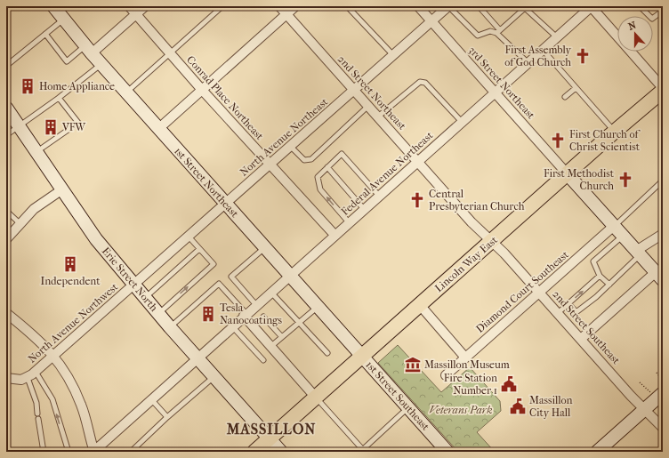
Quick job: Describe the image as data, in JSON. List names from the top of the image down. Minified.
{"streets":{"main road":["Lincoln Way East"],"street":["3rd Street Northeast","2nd Street Northeast","Conrad Place Northeast","North Avenue Northeast","Federal Avenue Northeast","1st Street Northeast","Erie Street North","Diamond Court Southeast","North Avenue Northwest","2nd Street Southeast","1st Street Southeast"]},"crossings":[["3rd Street Northeast","North Avenue Northeast"],["3rd Street Northeast","Federal Avenue Northeast"],["3rd Street Northeast","Lincoln Way East"],["2nd Street Northeast","North Avenue Northeast"],["2nd Street Northeast","Federal Avenue Northeast"],["2nd Street Northeast","Lincoln Way East"],["2nd Street Northeast","2nd Street Southeast"],["Conrad Place Northeast","North Avenue Northeast"],["Conrad Place Northeast","Federal Avenue Northeast"],["North Avenue Northeast","1st Street Northeast"],["North Avenue Northeast","Erie Street North"],["North Avenue Northeast","North Avenue Northwest"],["Federal Avenue Northeast","1st Street Northeast"],["Federal Avenue Northeast","Erie Street North"],["1st Street Northeast","Lincoln Way East"],["1st Street Northeast","1st Street Southeast"],["Lincoln Way East","Erie Street North"],["Lincoln Way East","2nd Street Southeast"],["Lincoln Way East","1st Street Southeast"],["Erie Street North","North Avenue Northwest"],["Diamond Court Southeast","2nd Street Southeast"]],"districts":["MASSILLON"],"parks":["Veterans Park"],"places":{"church":["First Assembly of God Church","First Church of Christ Scientist","First Methodist Church","Central Presbyterian Church"],"building":["Home Appliance","VFW","Independent","Tesla Nanocoatings"],"museum":["Massillon Museum"],"public building":["Fire Station Number 1","Massillon City Hall"]},"north":"top"}
